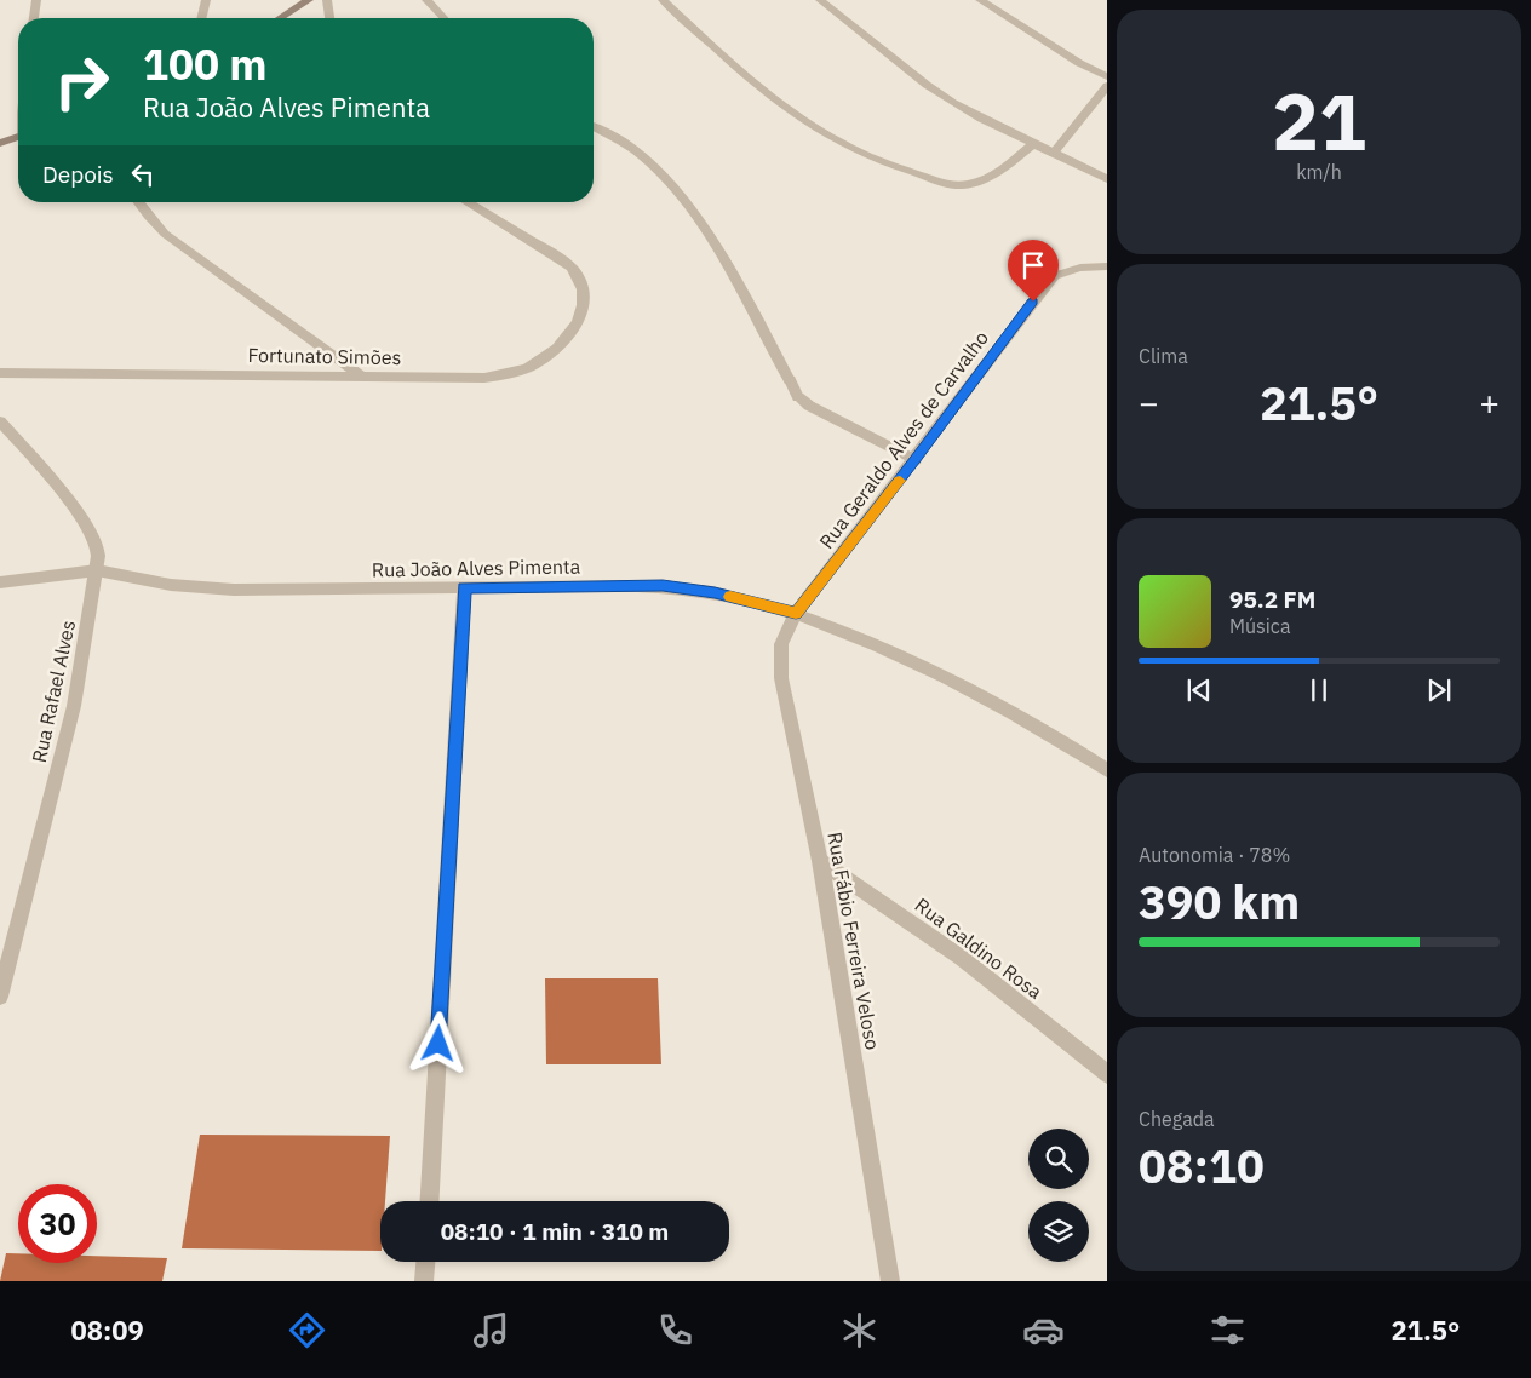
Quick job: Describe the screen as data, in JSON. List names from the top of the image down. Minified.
{"streets":{"street":["Fortunato Simões","Rua Geraldo Alves de Carvalho","Rua João Alves Pimenta","Rua Rafael Alves","Rua Fábio Ferreira Veloso","Rua Galdino Rosa"]},"crossings":[["Rua Geraldo Alves de Carvalho","Rua João Alves Pimenta"],["Rua Geraldo Alves de Carvalho","Rua Fábio Ferreira Veloso"],["Rua João Alves Pimenta","Rua Rafael Alves"],["Rua João Alves Pimenta","Rua Fábio Ferreira Veloso"],["Rua Fábio Ferreira Veloso","Rua Galdino Rosa"]],"page":{"tile":[["21","km/h"],"Clima",["Autonomia · 78%","390 km"],["Chegada","08:10"]],"turn":["100 m","Rua João Alves Pimenta"],"then":"Depois","heat":["−","21.5°","+"],"song":["95.2 FM","Música"],"limit":"30","trip":"08:10 · 1 min · 310 m","tabs":["08:09","21.5°"]}}
